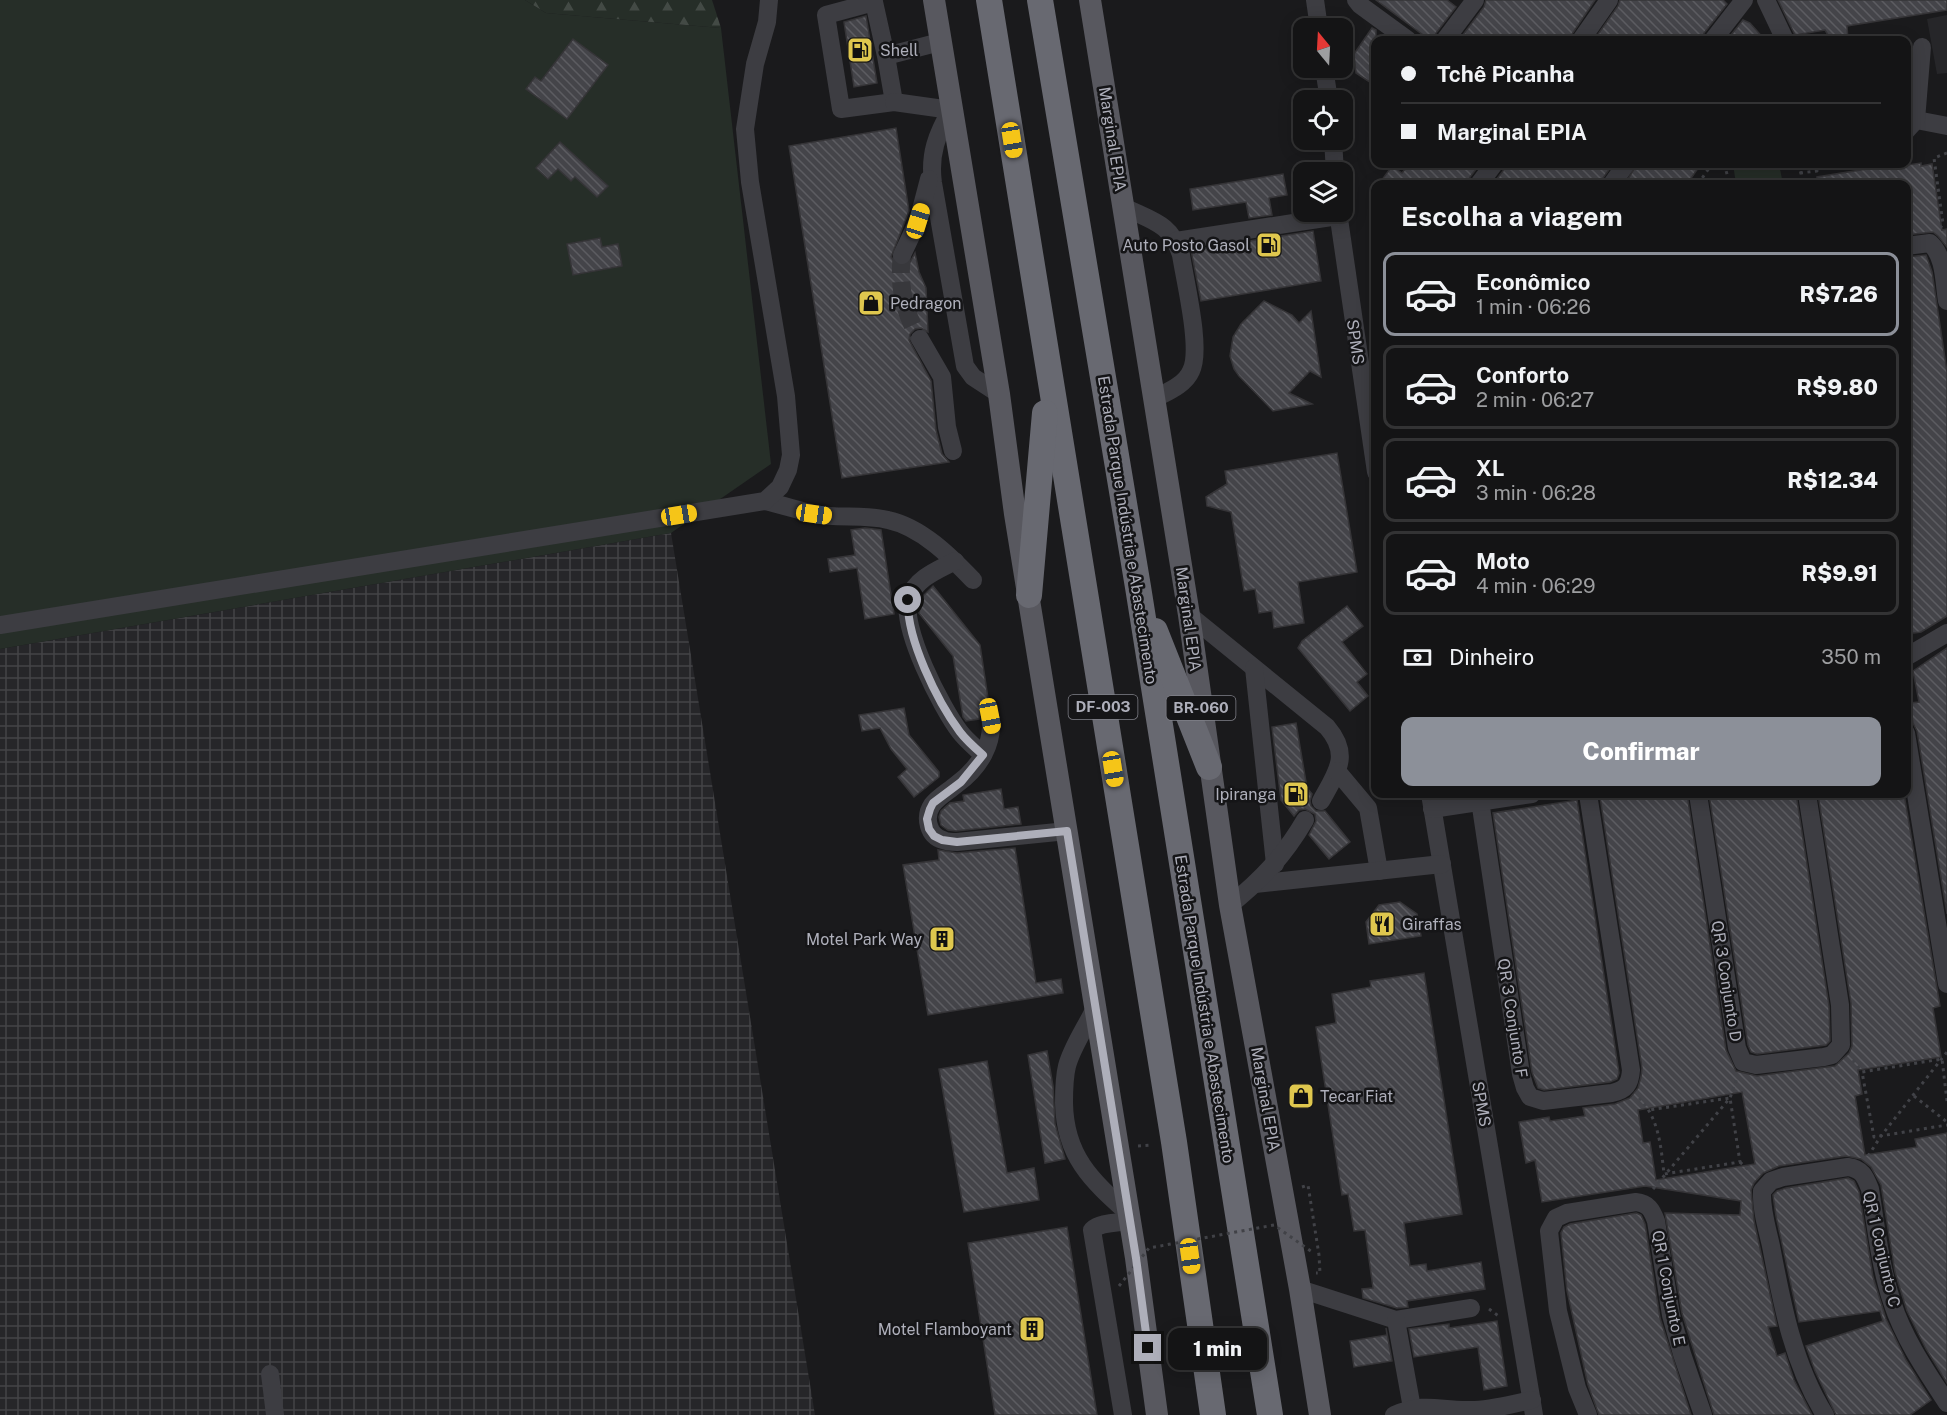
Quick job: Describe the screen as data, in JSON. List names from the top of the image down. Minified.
{"streets":{"highway":["Estrada Parque Indústria e Abastecimento","DF-003"],"main road":["Marginal EPIA","BR-060"],"street":["SPMS","QR 3 Conjunto D","QR 3 Conjunto F","QR 1 Conjunto C","QR 1 Conjunto E"]},"places":{"fuel station":["Shell","Auto Posto Gasol","Ipiranga"],"shop":["Pedragon","Tecar Fiat"],"restaurant":["Giraffas"],"building":["Motel Park Way","Motel Flamboyant"]},"north":"top","page":{"banner":["Tchê Picanha","Marginal EPIA"],"heading":"Escolha a viagem","list":[{"name":"Econômico","note":"1 min · 06:26","value":"R$7.26"},{"name":"Conforto","note":"2 min · 06:27","value":"R$9.80"},{"name":"XL","note":"3 min · 06:28","value":"R$12.34"},{"name":"Moto","note":"4 min · 06:29","value":"R$9.91"}],"pay":["Dinheiro","350 m"],"buttons":"Confirmar","bubble":"1 min"}}
